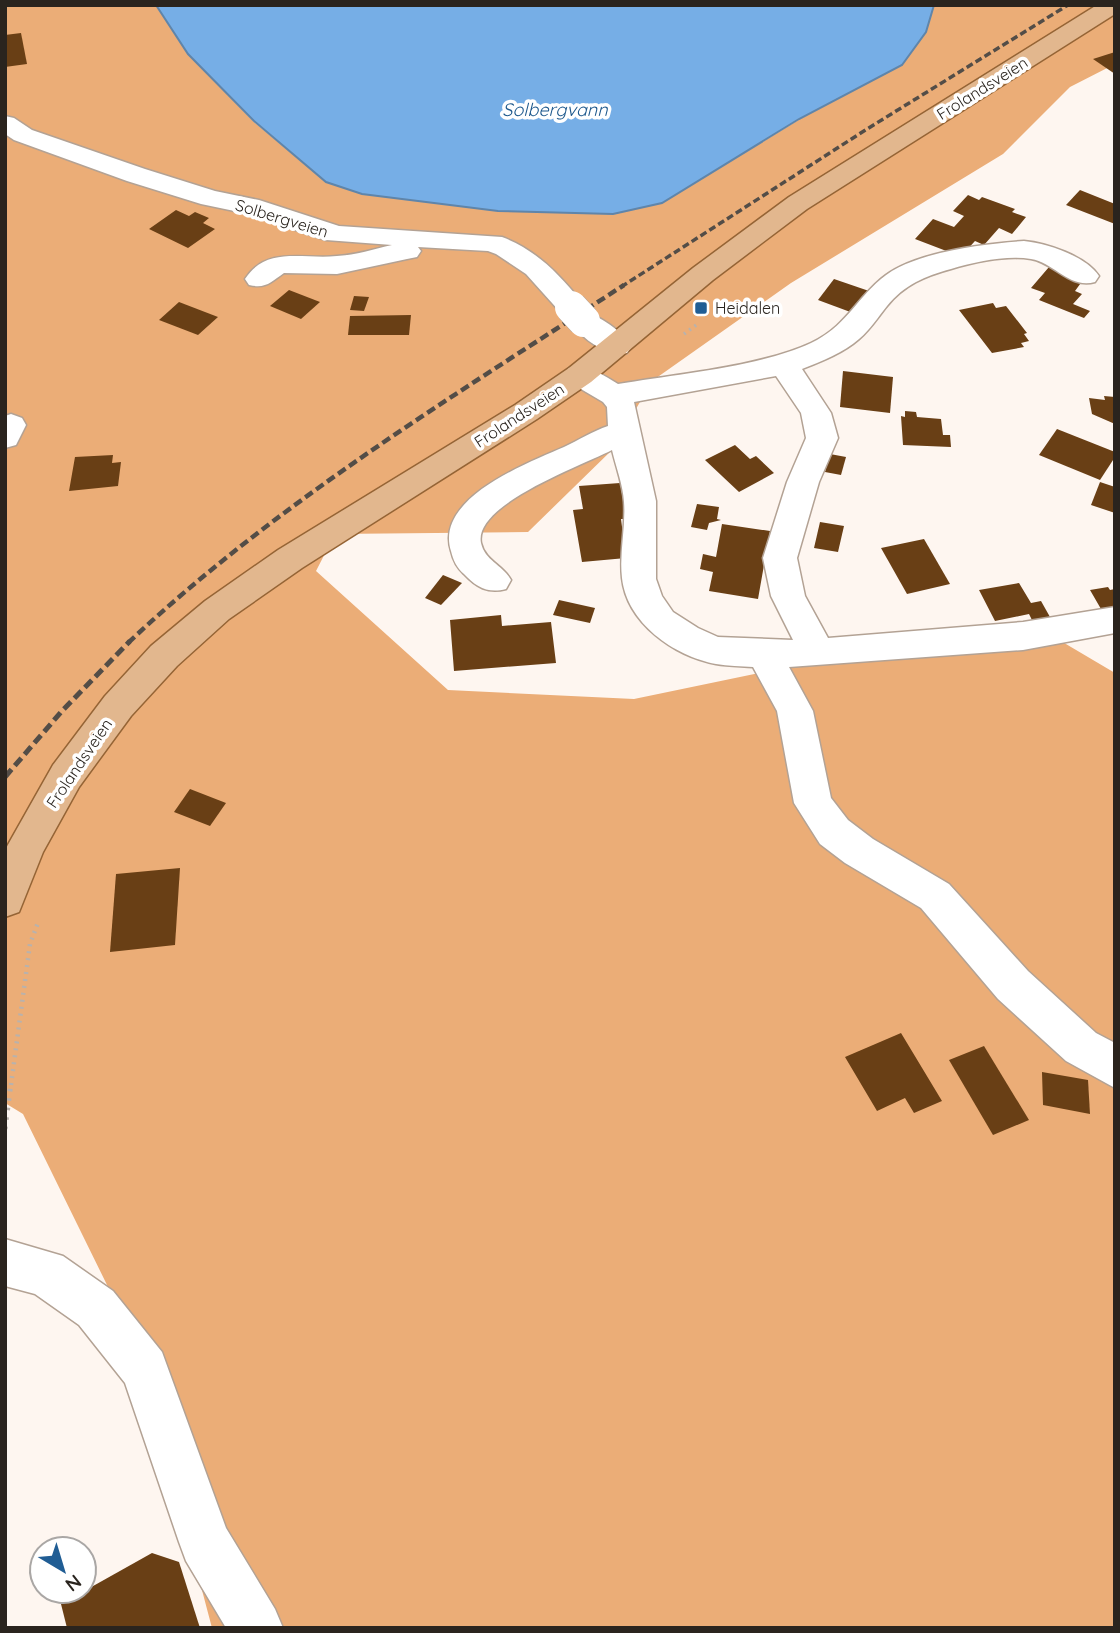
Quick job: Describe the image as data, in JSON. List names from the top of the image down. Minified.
{"streets":{"main road":["Frolandsveien"],"street":["Solbergveien"]},"crossings":[["Frolandsveien","Solbergveien"]],"water":["Solbergvann"],"places":{"transit":["Heidalen"]},"north":"bottom right"}
